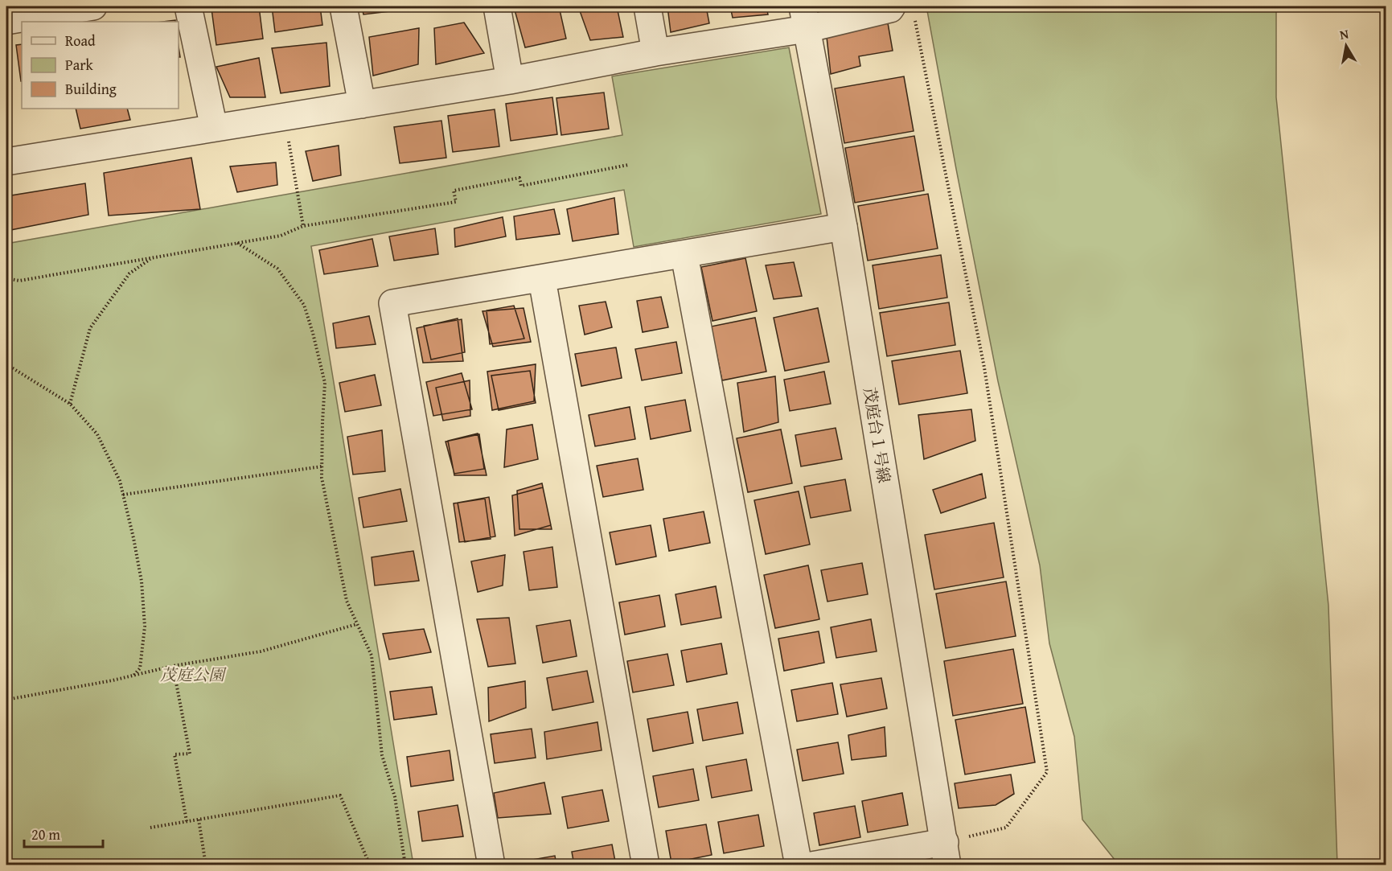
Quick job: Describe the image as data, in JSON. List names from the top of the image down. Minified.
{"streets":{"street":["茂庭台１号線"]},"parks":["茂庭公園"],"legend":["Road","Park","Building"],"scale_bar":"20 m","north":"top"}
